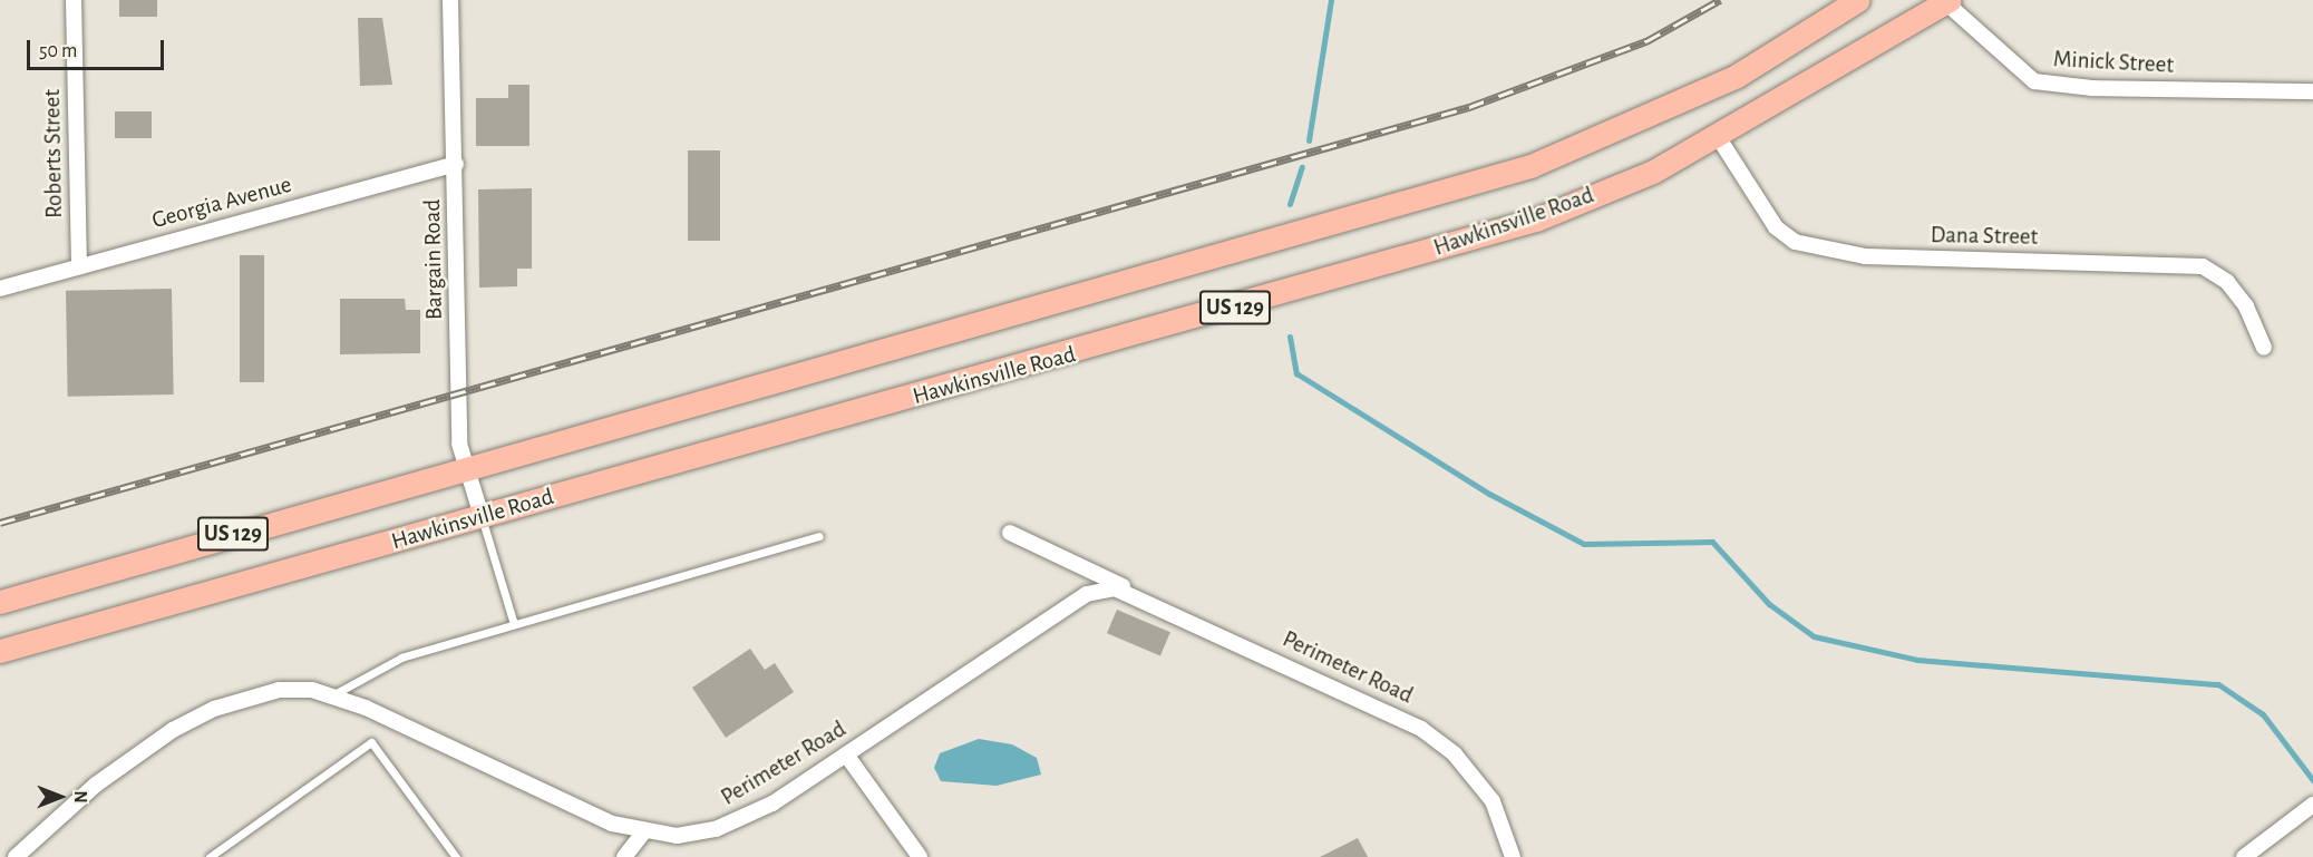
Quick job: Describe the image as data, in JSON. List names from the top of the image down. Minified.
{"streets":{"main road":["Hawkinsville Road","US 129"],"street":["Minick Street","Roberts Street","Georgia Avenue","Dana Street","Bargain Road","Perimeter Road"]},"crossings":[["Minick Street","Hawkinsville Road"],["Roberts Street","Georgia Avenue"],["Georgia Avenue","Bargain Road"],["Hawkinsville Road","Dana Street"],["Hawkinsville Road","Bargain Road"]],"scale_bar":"50 m","north":"right"}
